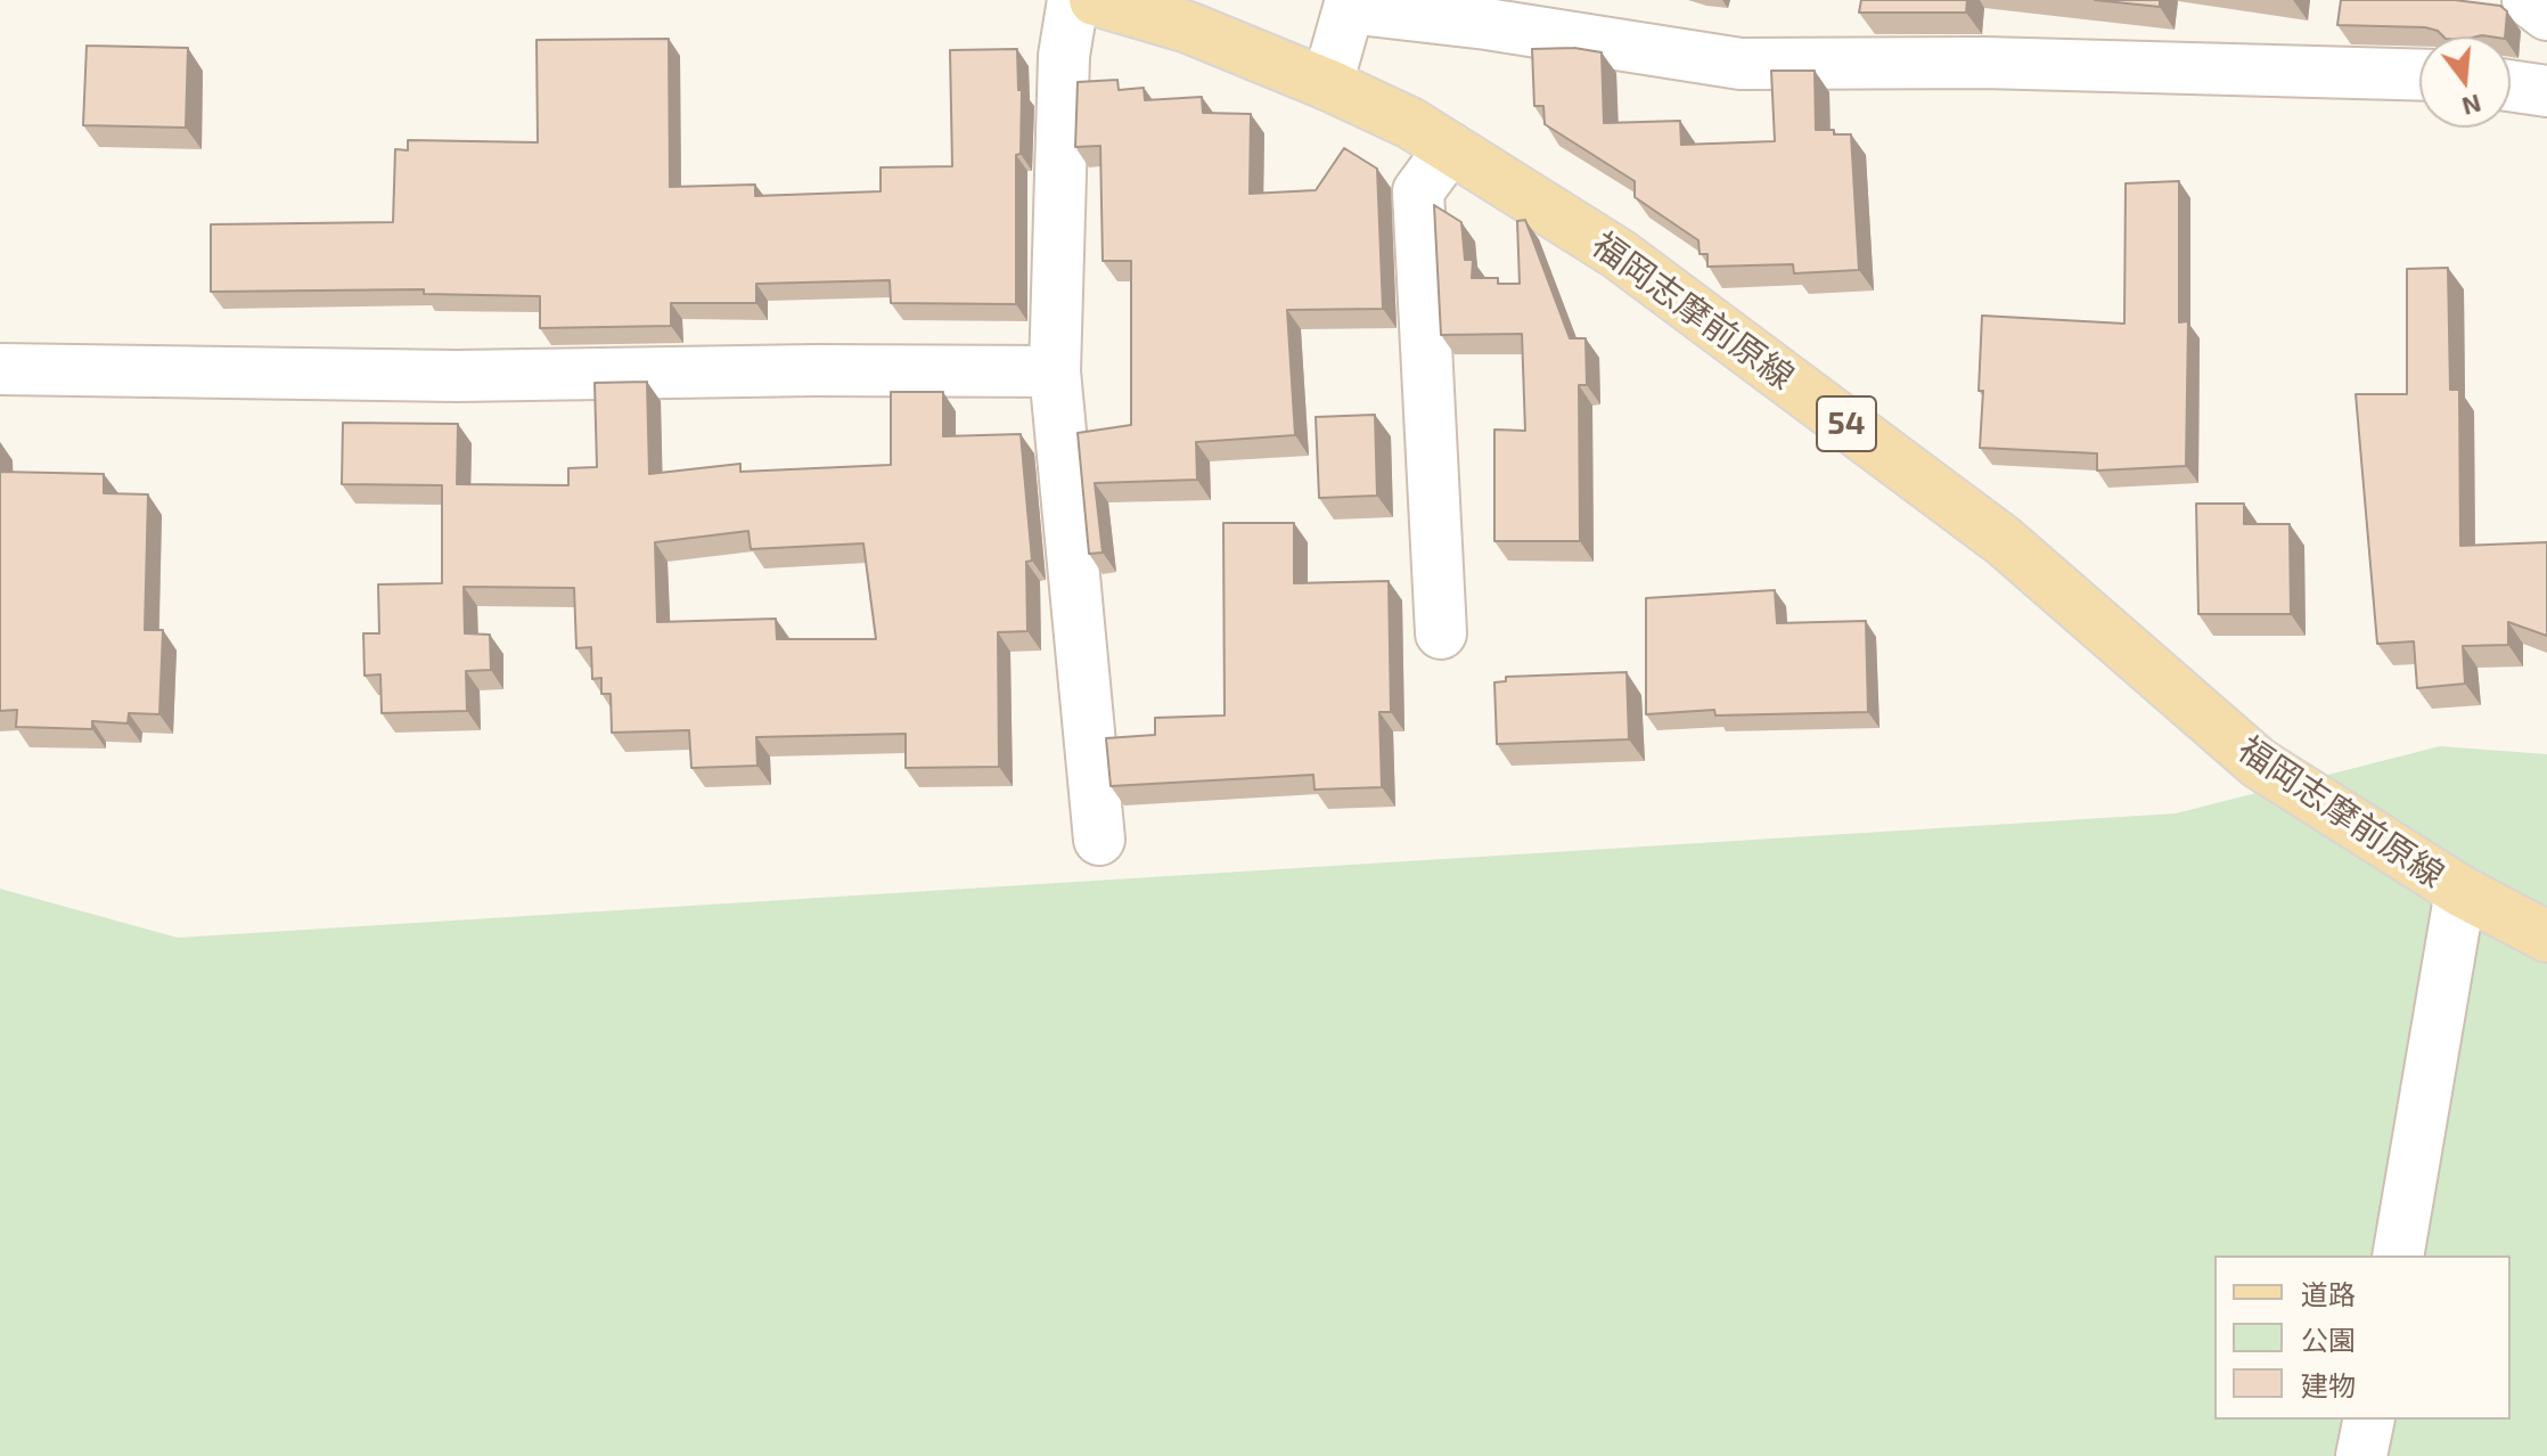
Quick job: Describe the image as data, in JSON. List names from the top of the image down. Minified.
{"streets":{"main road":["福岡志摩前原線","54"]},"legend":["道路","公園","建物"],"north":"bottom"}
